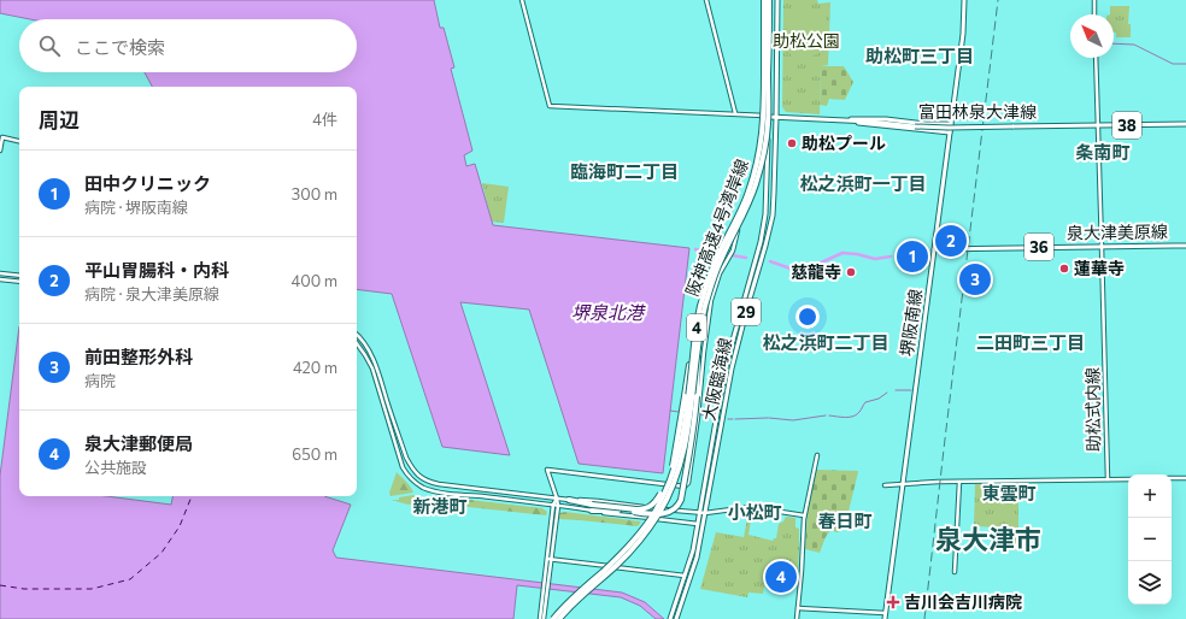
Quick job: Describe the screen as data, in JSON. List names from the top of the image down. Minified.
{"streets":{"highway":["阪神高速4号湾岸線","4"],"main road":["富田林泉大津線","38","泉大津美原線","36","29","堺阪南線","大阪臨海線"],"street":["助松式内線"]},"crossings":[["富田林泉大津線","38"],["富田林泉大津線","大阪臨海線"],["富田林泉大津線","助松式内線"],["38","堺阪南線"],["阪神高速4号湾岸線","大阪臨海線"],["泉大津美原線","堺阪南線"],["泉大津美原線","助松式内線"]],"districts":["助松町三丁目","条南町","臨海町二丁目","松之浜町一丁目","松之浜町二丁目","二田町三丁目","東雲町","新港町","小松町","春日町","泉大津市"],"water":["堺泉北港"],"parks":["助松公園"],"places":{"other":["助松プール","蓮華寺","慈龍寺"],"health":["吉川会吉川病院"]},"north":"top left","page":{"search":"ここで検索","heading":["周辺","4件"],"list":[{"mark":"1","name":"田中クリニック","note":"病院 · 堺阪南線","value":"300 m"},{"mark":"2","name":"平山胃腸科・内科","note":"病院 · 泉大津美原線","value":"400 m"},{"mark":"3","name":"前田整形外科","note":"病院","value":"420 m"},{"mark":"4","name":"泉大津郵便局","note":"公共施設","value":"650 m"}],"pins":["2","1","3","4"],"map_buttons":["+","−"]}}
